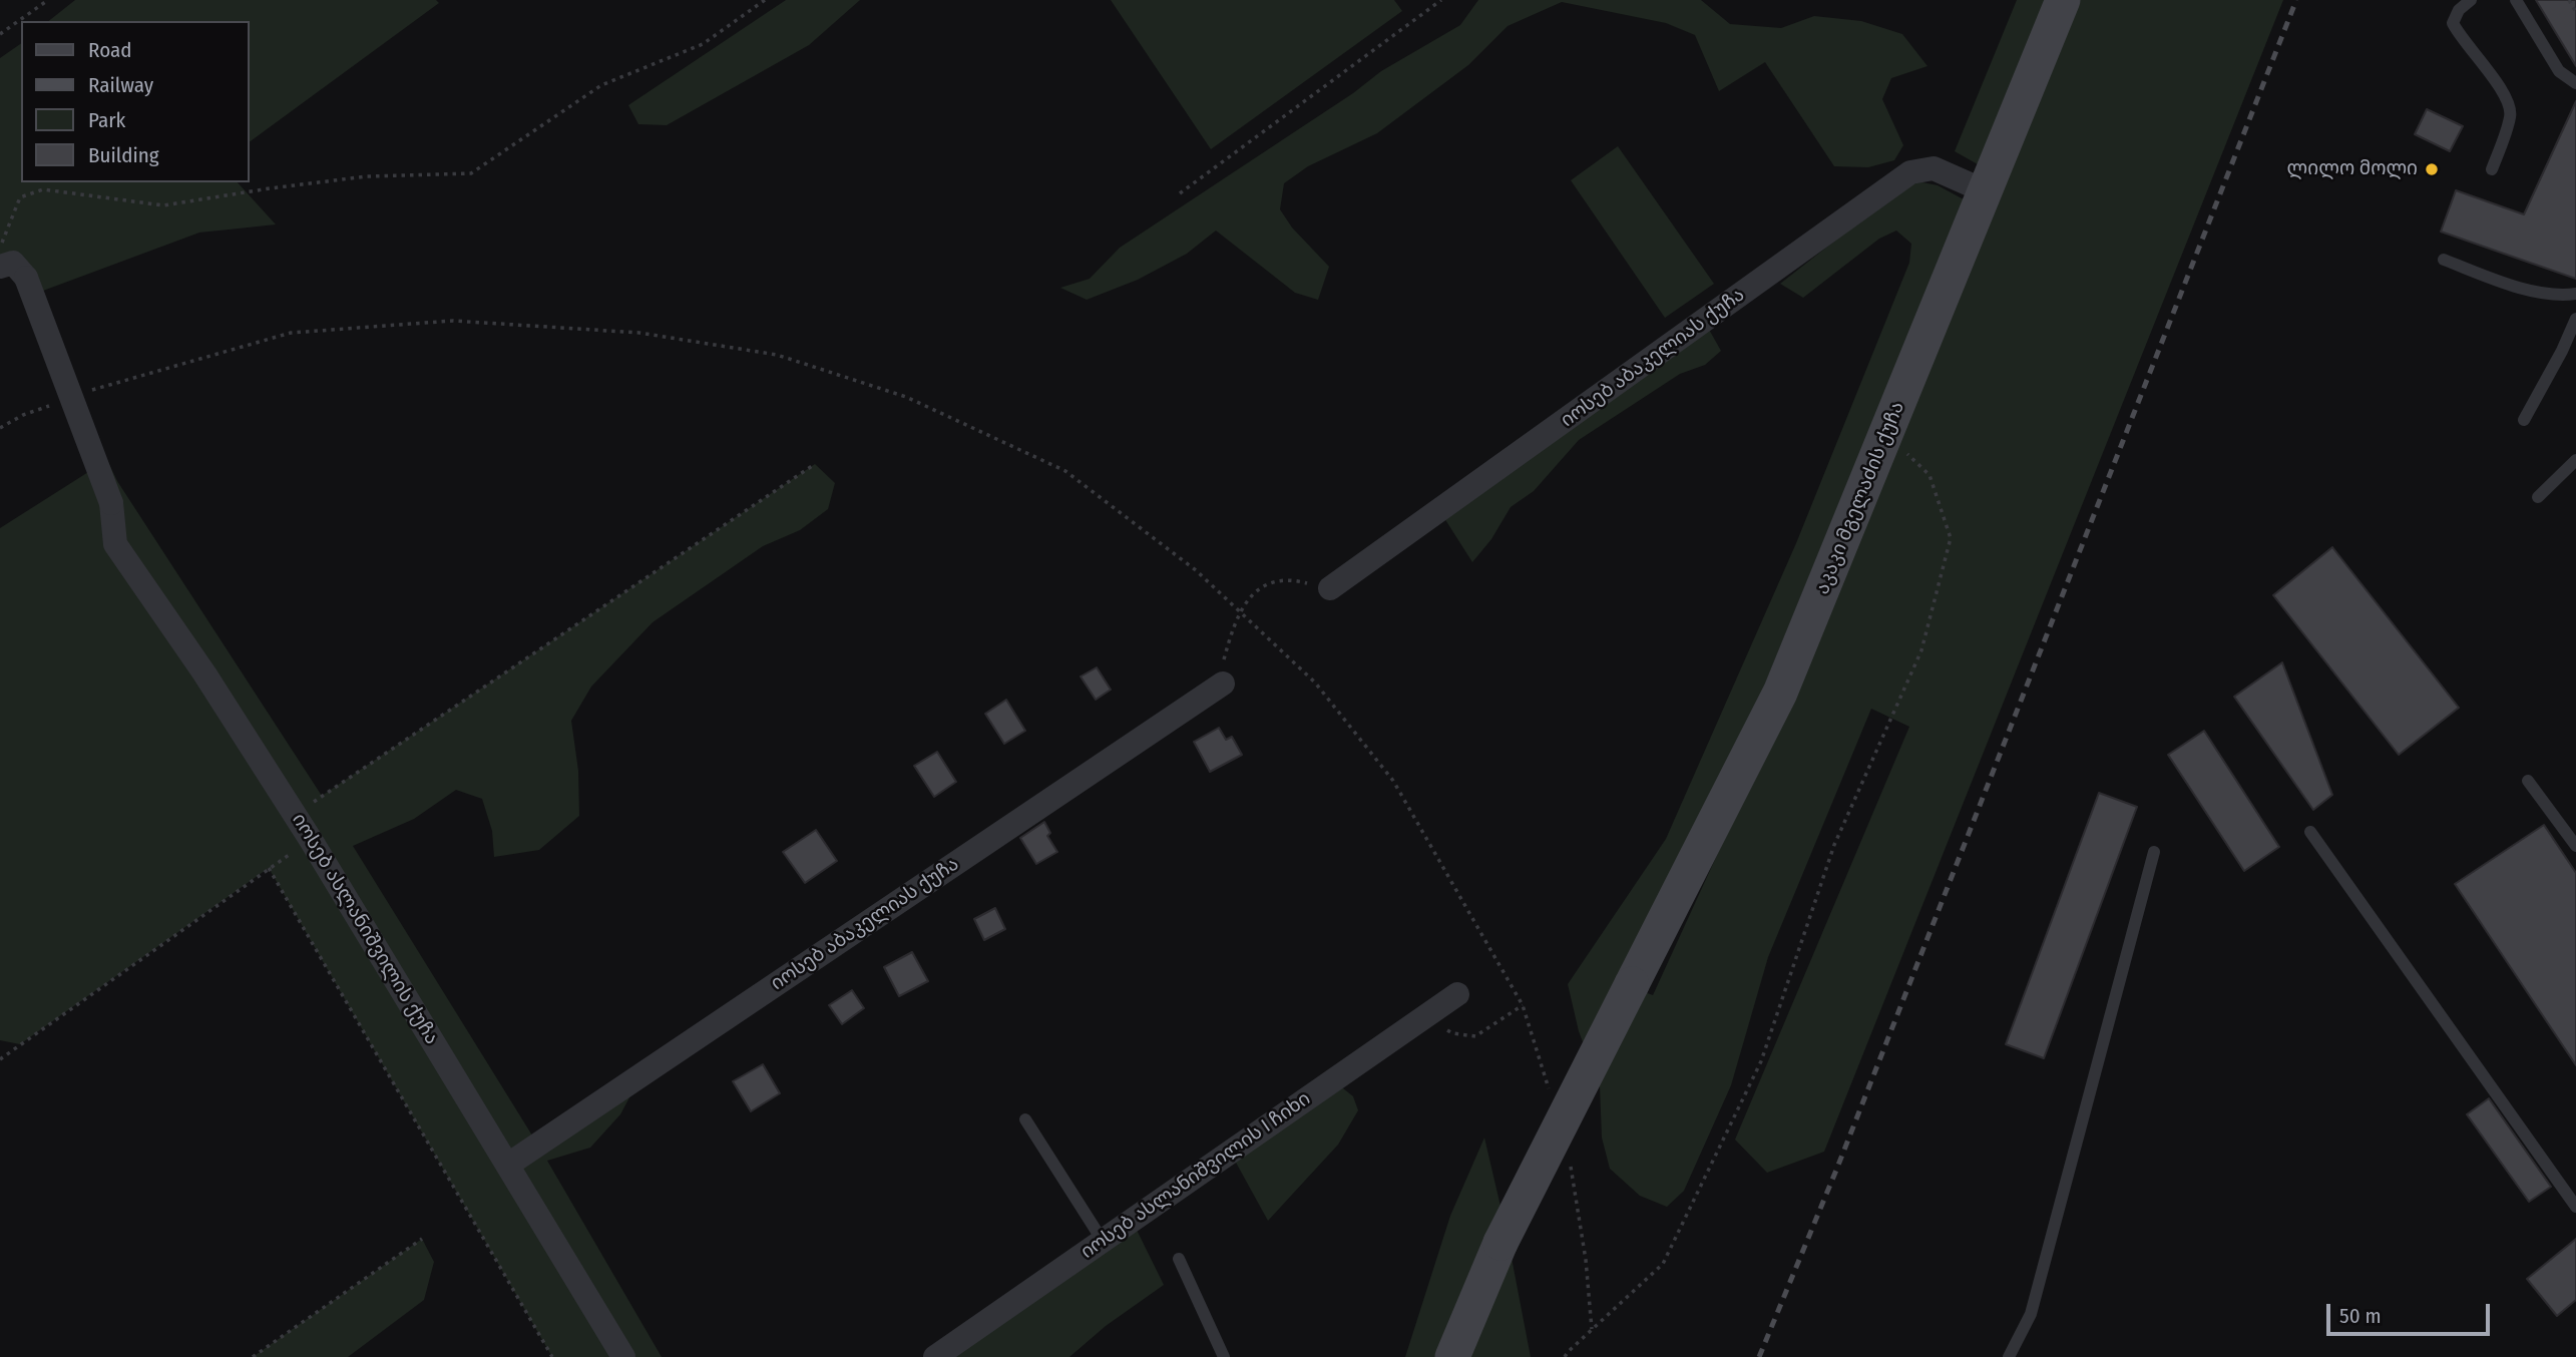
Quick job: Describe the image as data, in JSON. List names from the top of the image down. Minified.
{"streets":{"street":["იოსებ აბაკელიას ქუჩა","აკაკი მგელაძის ქუჩა","იოსებ ასლანიშვილის ქუჩა","იოსებ ასლანიშვილის I ჩიხი"]},"crossings":[["იოსებ აბაკელიას ქუჩა","აკაკი მგელაძის ქუჩა"],["იოსებ აბაკელიას ქუჩა","იოსებ ასლანიშვილის ქუჩა"]],"places":["ლილო მოლი"],"legend":["Road","Railway","Park","Building"],"scale_bar":"50 m"}
